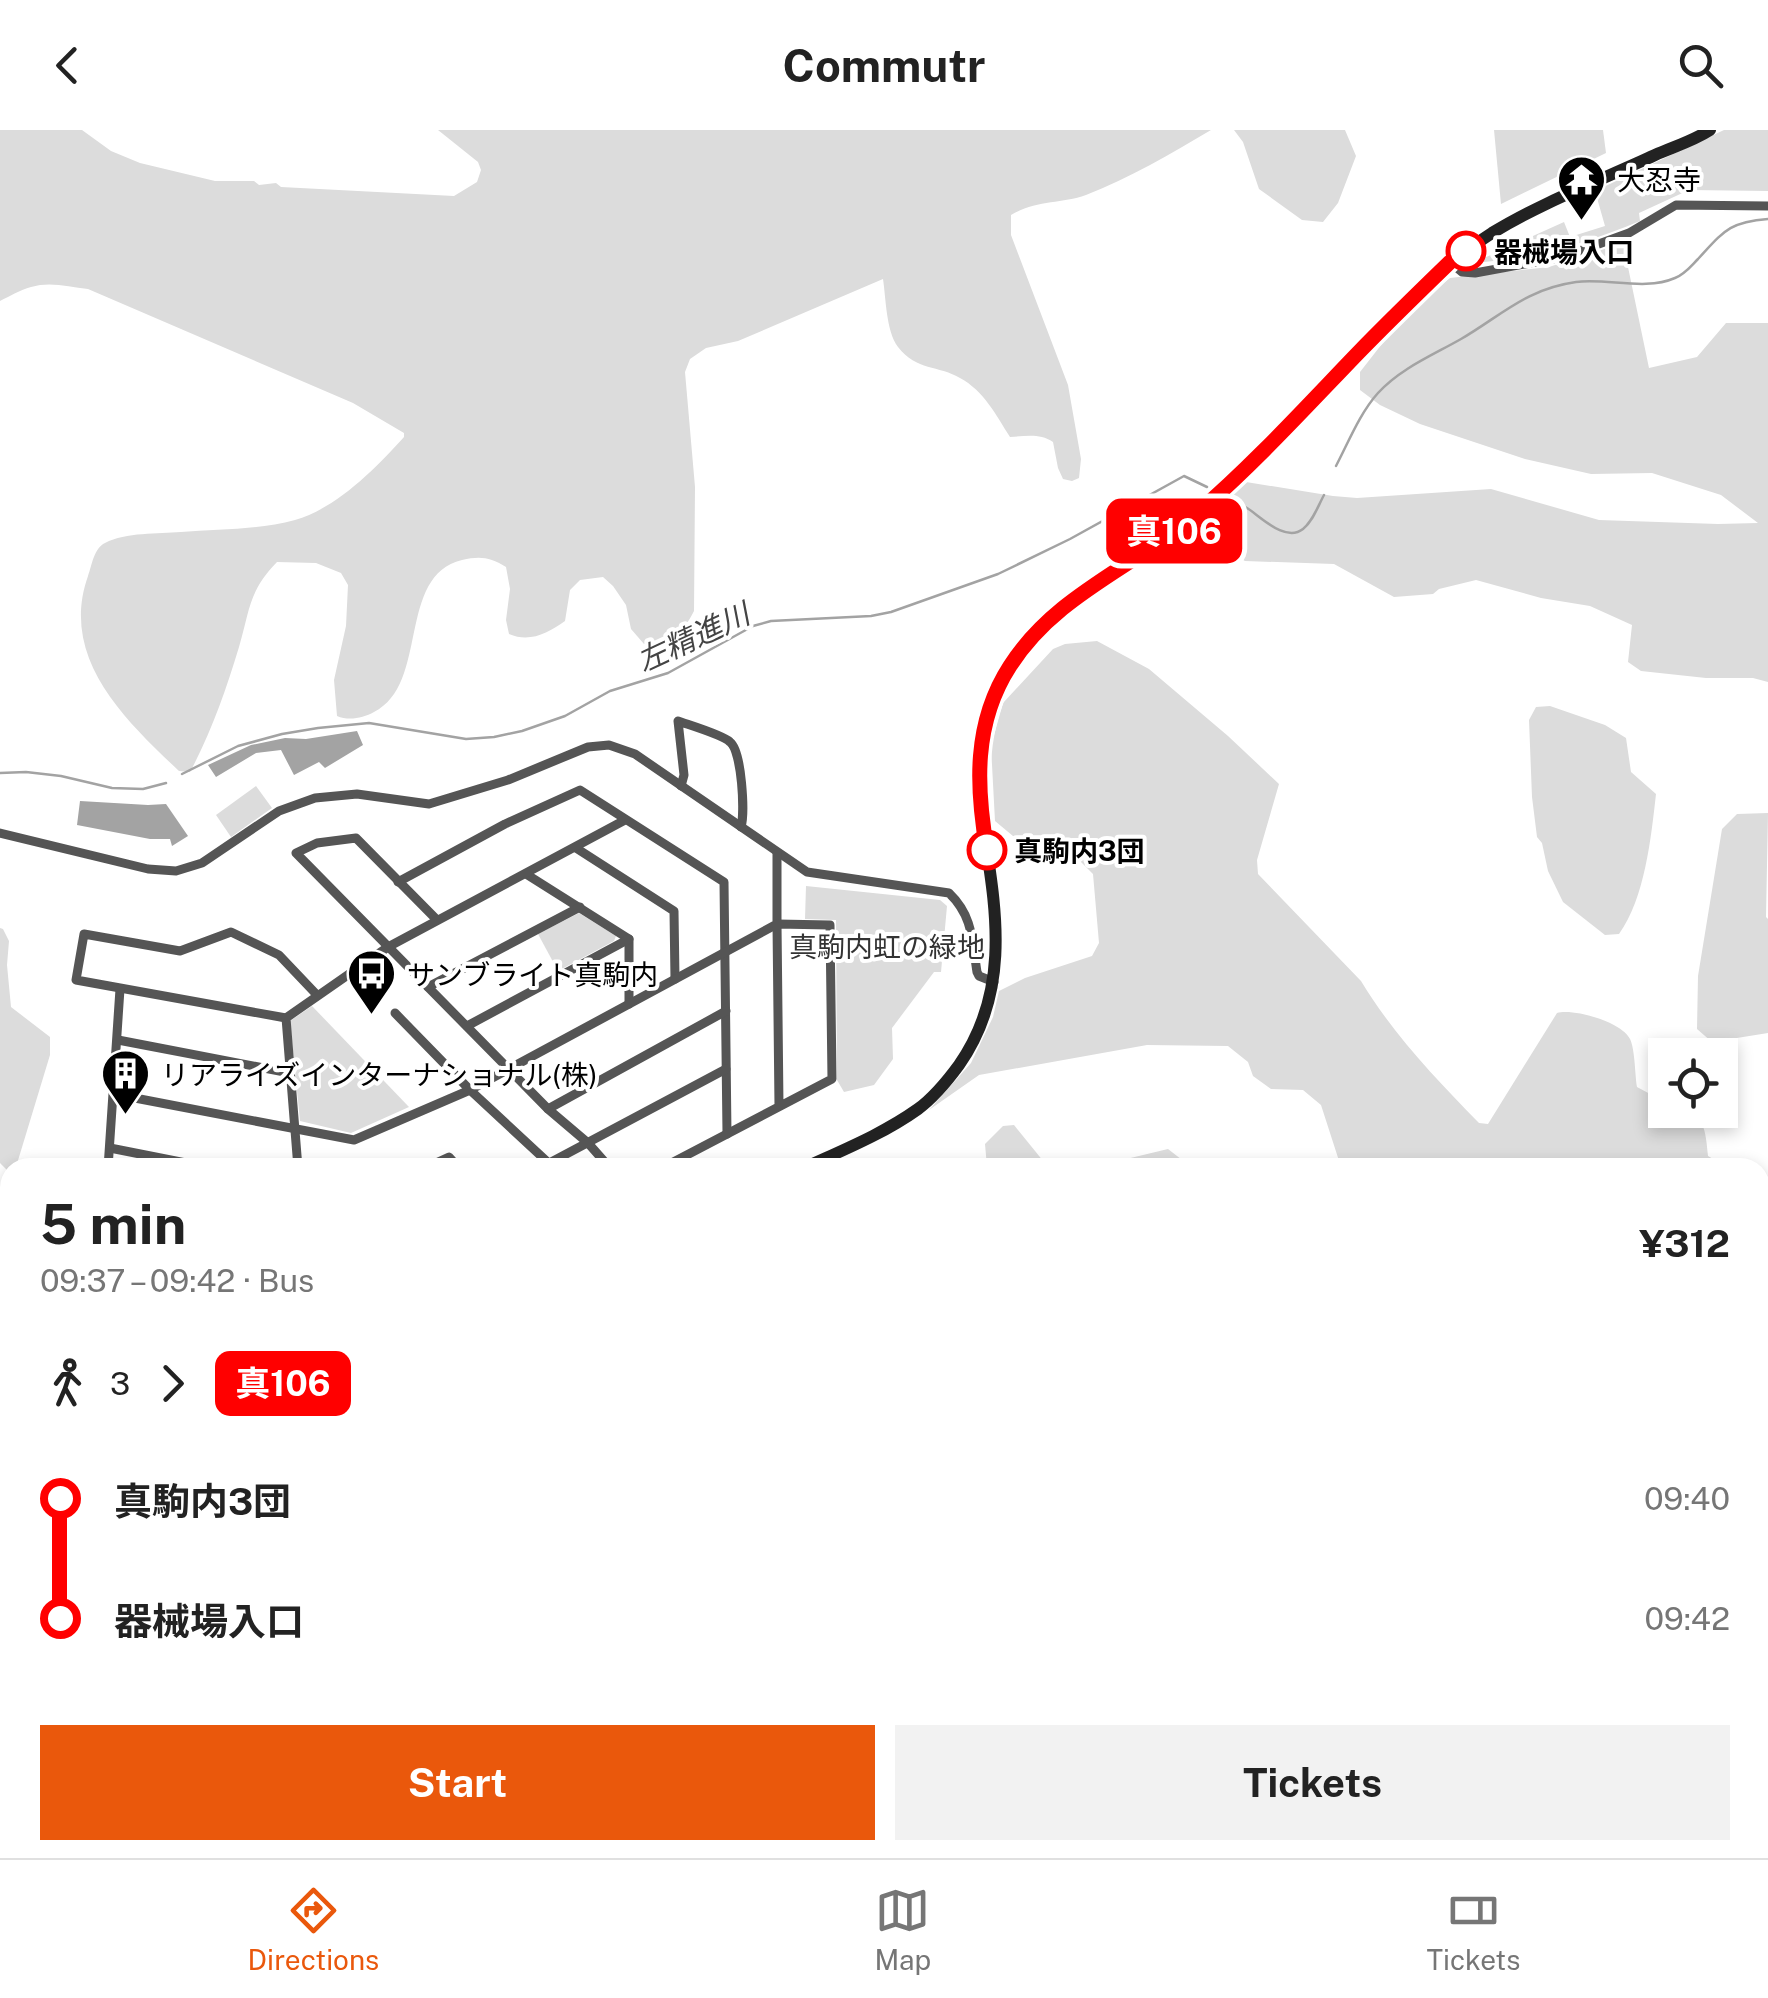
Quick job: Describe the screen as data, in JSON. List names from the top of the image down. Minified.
{"water":["左精進川"],"parks":["真駒内虹の緑地"],"places":{"temple":["大忍寺"],"other":["器械場入口","真駒内3団"],"bus stop":["サンブライト真駒内"],"building":["リアライズインターナショナル(株)"]},"lines":["bus line 真106"],"page":{"header":"Commutr","on_map":"真106","heading":["5 min","09:37 – 09:42 · Bus","¥312"],"legs":["3","真106"],"list":[{"name":"真駒内3団","value":"09:40"},{"name":"器械場入口","value":"09:42"}],"buttons":["Start","Tickets"],"tabs":["Directions","Map","Tickets"]}}
